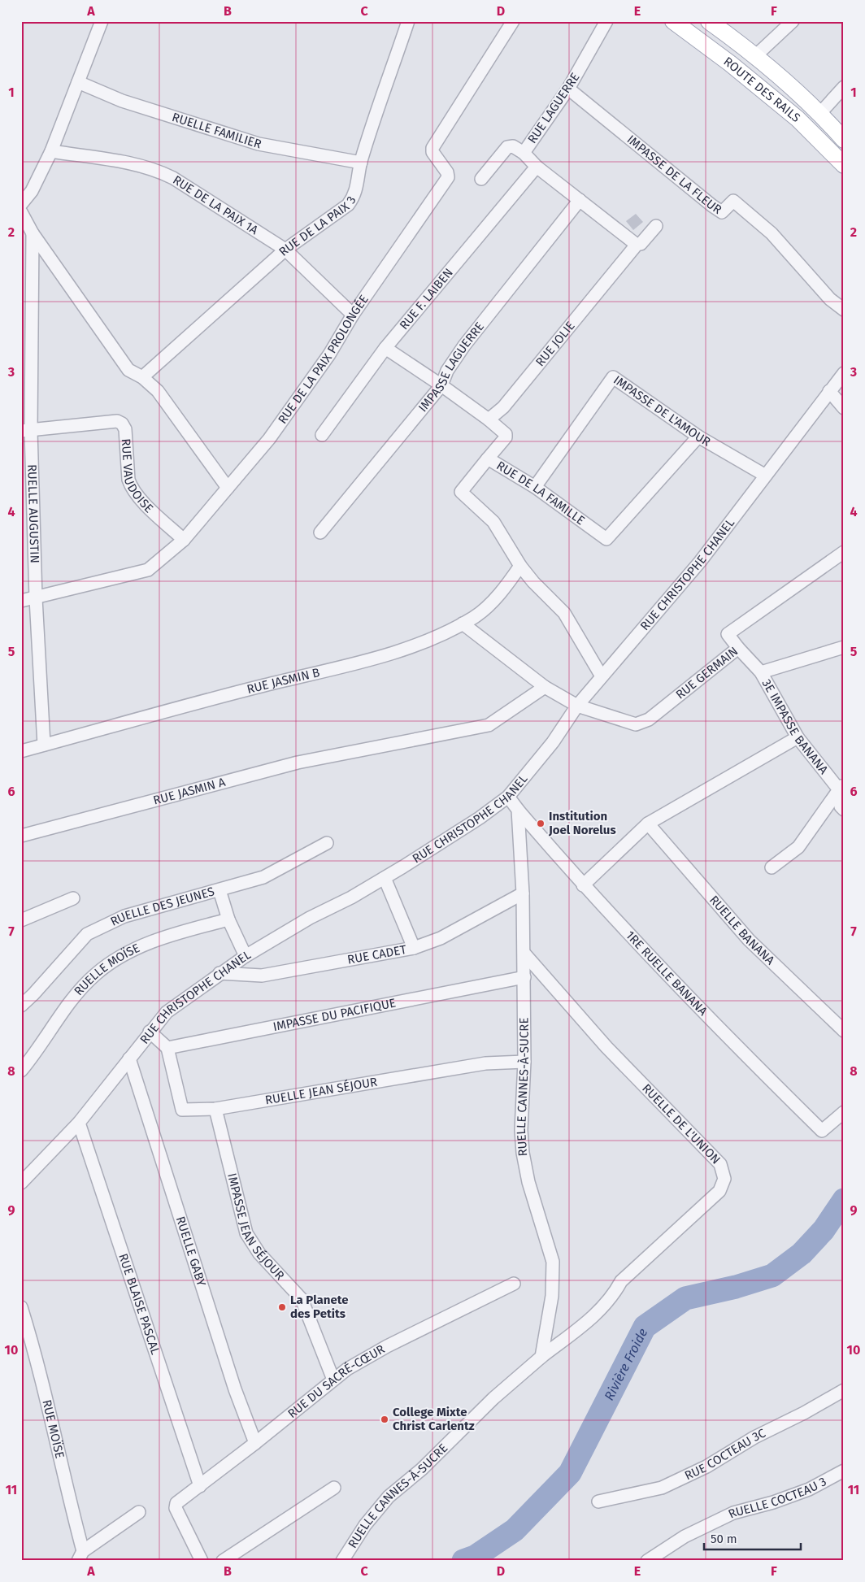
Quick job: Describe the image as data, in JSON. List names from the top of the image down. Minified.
{"streets":{"main road":["ROUTE DES RAILS"],"street":["RUE LAGUERRE","RUELLE FAMILIER","IMPASSE DE LA FLEUR","RUE DE LA PAIX 1A","RUE DE LA PAIX 3","RUE F. LAIBEN","RUE JOLIE","RUE DE LA PAIX PROLONGÉE","IMPASSE LAGUERRE","IMPASSE DE L'AMOUR","RUE VAUDOISE","RUE DE LA FAMILLE","RUELLE AUGUSTIN","RUE CHRISTOPHE CHANEL","RUE GERMAIN","RUE JASMIN B","3E IMPASSE BANANA","RUE JASMIN A","RUELLE DES JEUNES","RUELLE BANANA","RUE CADET","RUELLE MOÏSE","1RE RUELLE BANANA","IMPASSE DU PACIFIQUE","RUELLE CANNES-À-SUCRE","RUELLE JEAN SÉJOUR","RUELLE DE L'UNION","IMPASSE JEAN SÉJOUR","RUELLE GABY","RUE BLAISE PASCAL","RUE DU SACRÉ-CŒUR","RUE MOÏSE","RUE COCTEAU 3C","RUELLE COCTEAU 3"]},"crossings":[["RUE LAGUERRE","IMPASSE DE LA FLEUR"],["RUE LAGUERRE","RUE F. LAIBEN"],["RUE LAGUERRE","RUE JOLIE"],["RUE LAGUERRE","IMPASSE LAGUERRE"],["RUELLE FAMILIER","RUE DE LA PAIX 3"],["RUE DE LA PAIX 1A","RUE DE LA PAIX 3"],["RUE DE LA PAIX 1A","RUE DE LA PAIX PROLONGÉE"],["RUE DE LA PAIX PROLONGÉE","RUE VAUDOISE"],["RUE DE LA PAIX PROLONGÉE","RUELLE AUGUSTIN"],["IMPASSE DE L'AMOUR","RUE DE LA FAMILLE"],["IMPASSE DE L'AMOUR","RUE CHRISTOPHE CHANEL"],["RUE VAUDOISE","RUELLE AUGUSTIN"],["RUE DE LA FAMILLE","RUE JASMIN B"],["RUELLE AUGUSTIN","RUE JASMIN B"],["RUE CHRISTOPHE CHANEL","RUE GERMAIN"],["RUE CHRISTOPHE CHANEL","RUE CADET"],["RUE CHRISTOPHE CHANEL","RUELLE GABY"],["RUE CHRISTOPHE CHANEL","RUE BLAISE PASCAL"],["RUE GERMAIN","RUE JASMIN B"],["RUE GERMAIN","3E IMPASSE BANANA"],["RUE GERMAIN","RUE JASMIN A"],["RUE CADET","RUELLE CANNES-À-SUCRE"],["1RE RUELLE BANANA","RUELLE CANNES-À-SUCRE"],["IMPASSE DU PACIFIQUE","RUELLE CANNES-À-SUCRE"],["IMPASSE DU PACIFIQUE","RUELLE JEAN SÉJOUR"],["RUELLE CANNES-À-SUCRE","RUELLE JEAN SÉJOUR"],["RUELLE CANNES-À-SUCRE","RUELLE DE L'UNION"],["RUELLE JEAN SÉJOUR","IMPASSE JEAN SÉJOUR"],["IMPASSE JEAN SÉJOUR","RUE DU SACRÉ-CŒUR"],["RUELLE GABY","RUE DU SACRÉ-CŒUR"],["RUE BLAISE PASCAL","RUE DU SACRÉ-CŒUR"]],"water":["Rivière Froide"],"places":["Institution Joel Norelus","La Planete des Petits","College Mixte Christ Carlentz"],"scale_bar":"50 m","grid":{"columns":["A","B","C","D","E","F"],"rows":["1","2","3","4","5","6","7","8","9","10","11"]}}
